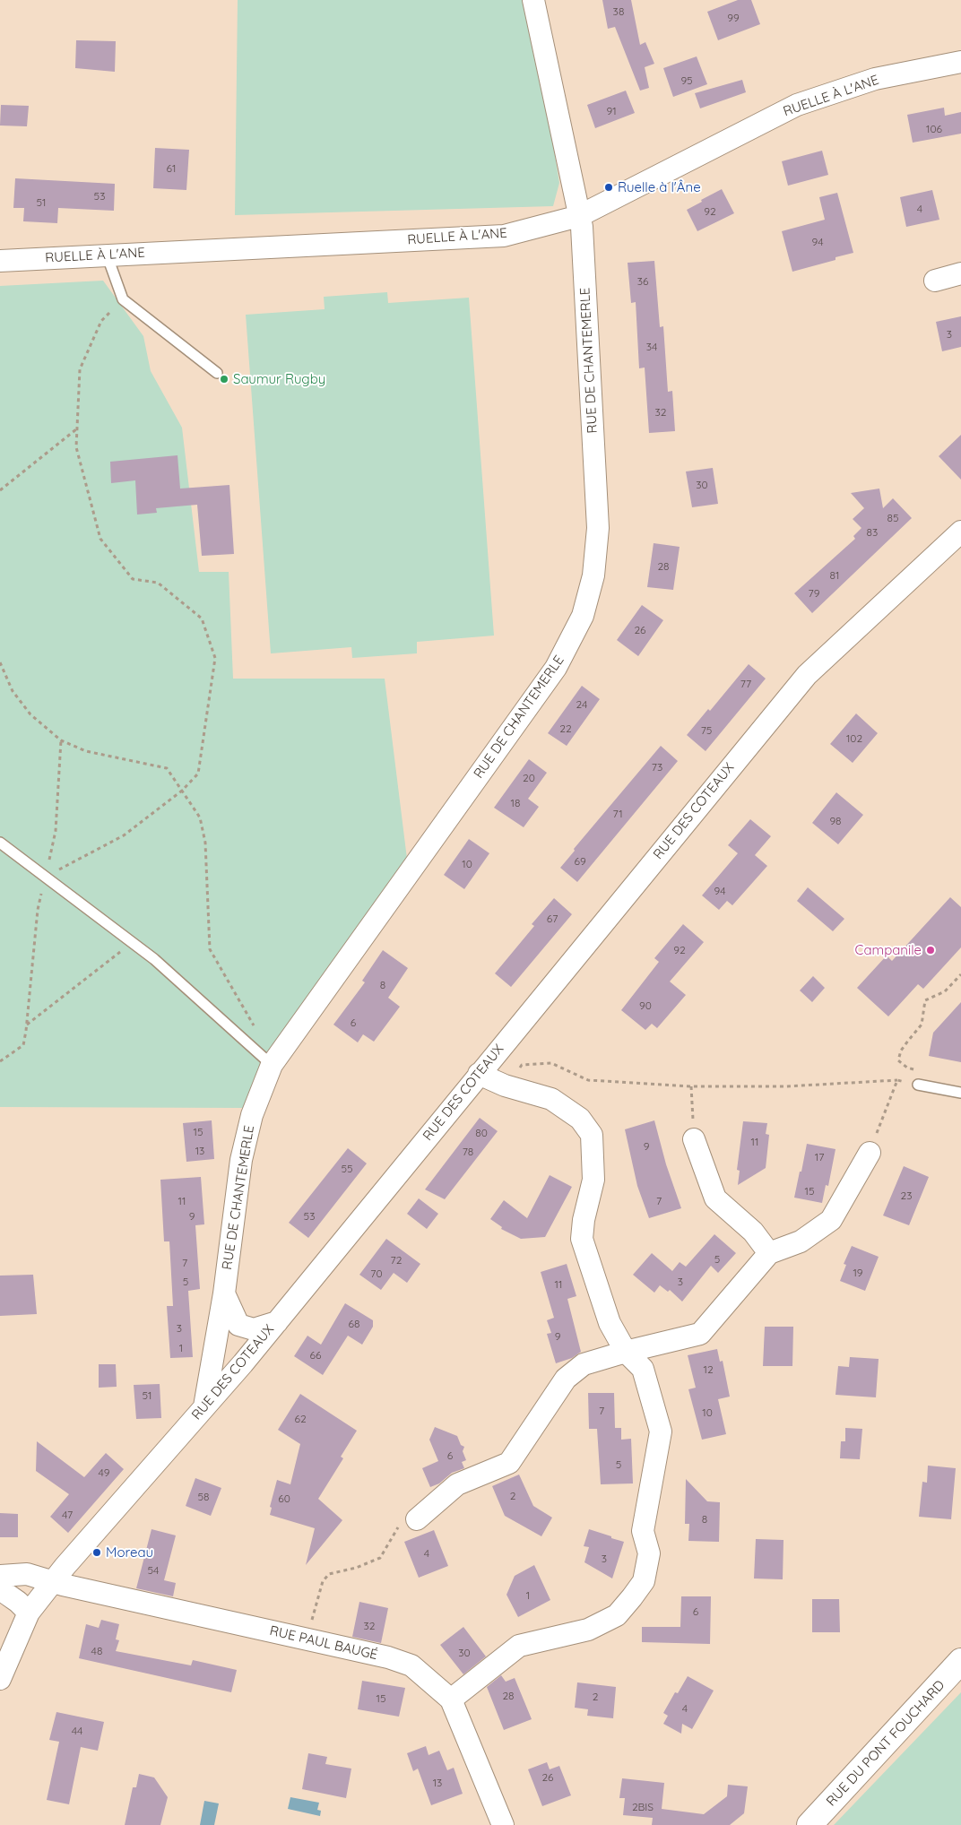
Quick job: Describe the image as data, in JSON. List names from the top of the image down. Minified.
{"streets":{"main road":["RUE DU PONT FOUCHARD"],"street":["RUELLE À L'ANE","RUE DE CHANTEMERLE","RUE DES COTEAUX","RUE PAUL BAUGÉ"]},"crossings":[["RUELLE À L'ANE","RUE DE CHANTEMERLE"],["RUE DE CHANTEMERLE","RUE DES COTEAUX"],["RUE DES COTEAUX","RUE PAUL BAUGÉ"]],"places":["Ruelle à l'Âne","Saumur Rugby","Campanile","Moreau"],"house_numbers":["38","99","95","91","106","61","53","51","4","92","94","36","3","34","32","30","85","83","28","81","79","26","77","24","22","75","102","73","20","18","71","98","69","10","94","67","92","8","90","6","15","80","11","9","13","78","17","55","15","23","11","7","9","53","5","72","7","19","70","5","3","11","68","3","9","1","66","12","51","7","10","62","6","5","49","2","58","60","47","8","4","3","54","1","6","32","48","30","28","2","15","4","44","26","13","2BIS"]}
